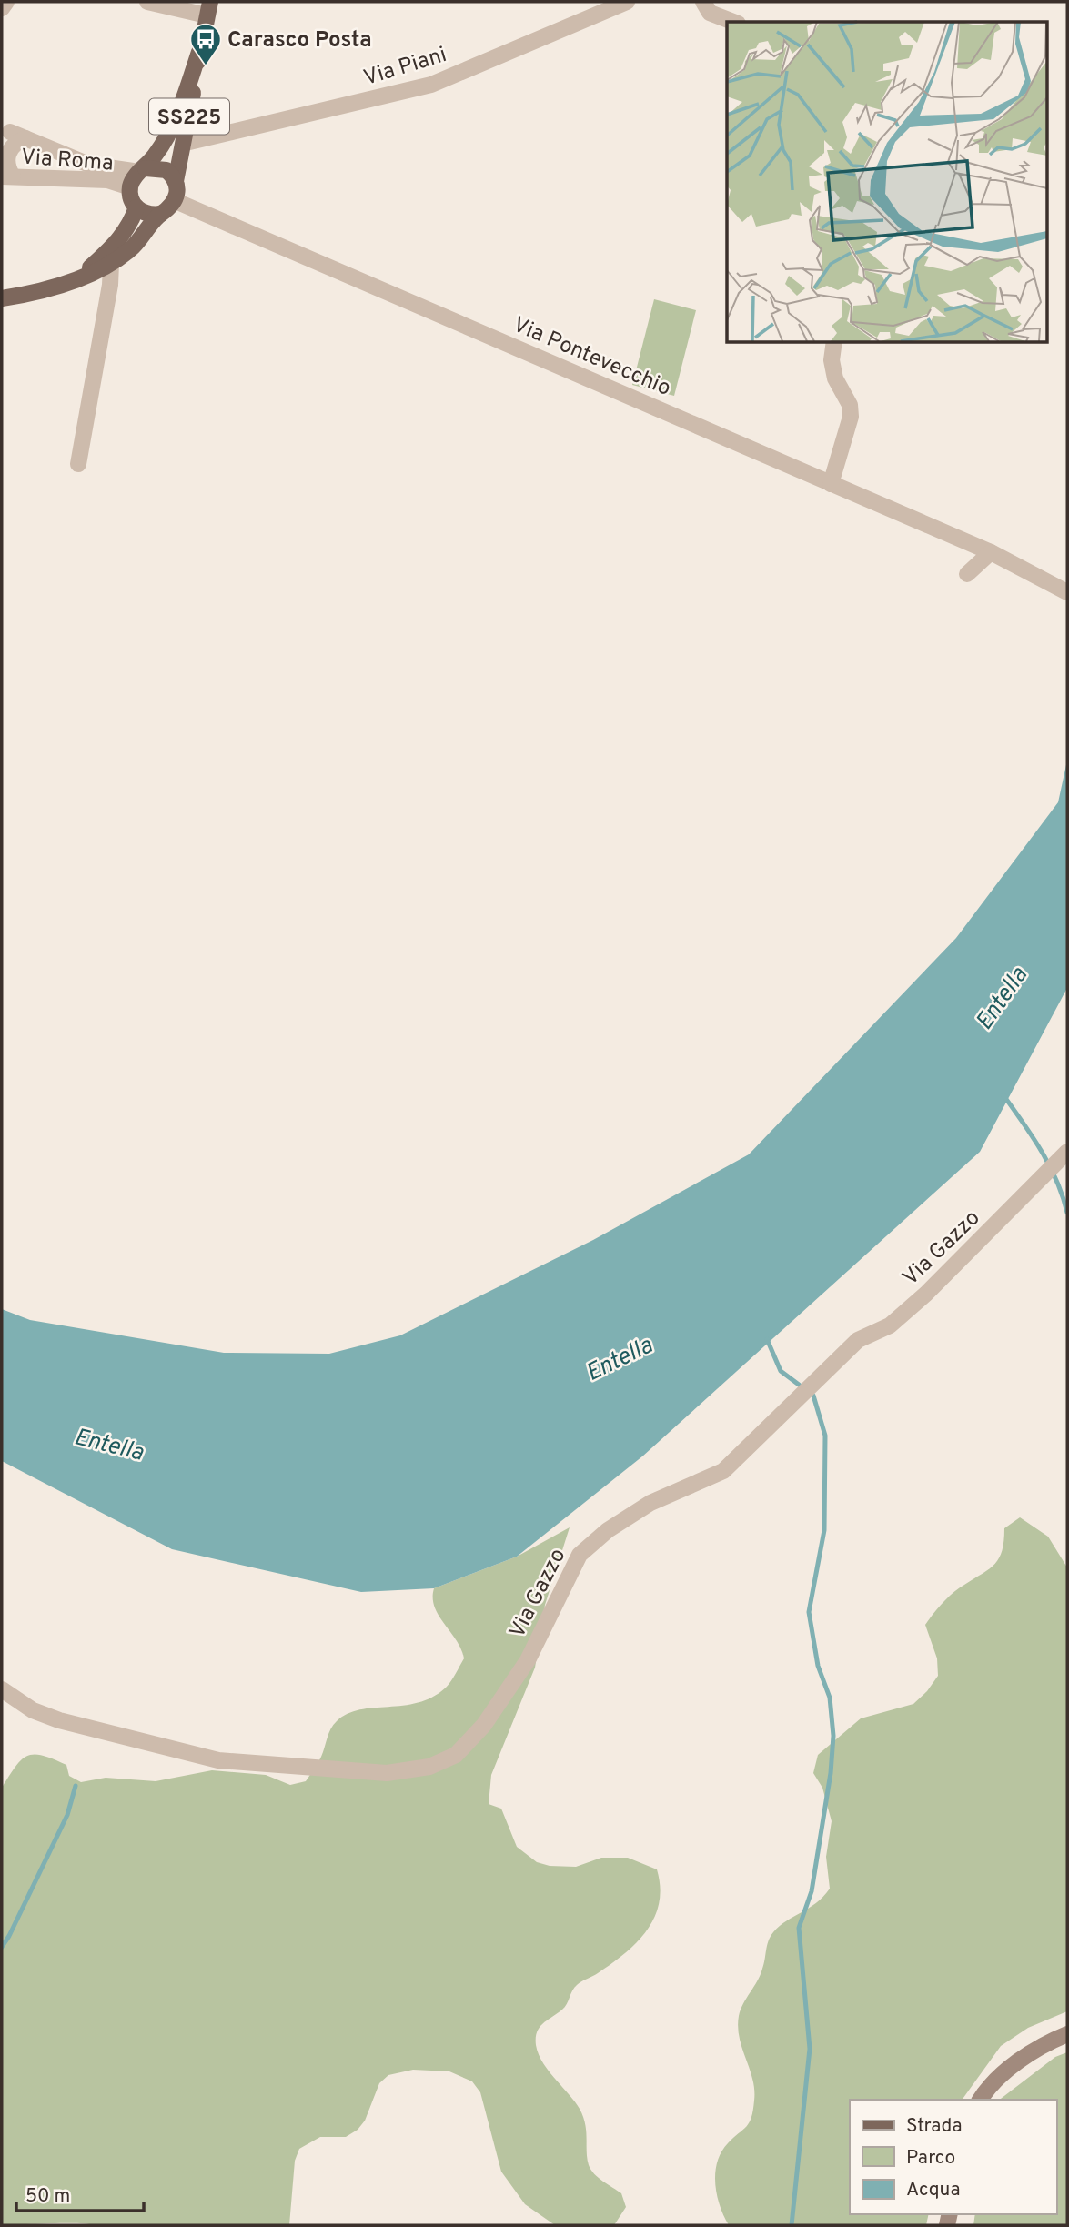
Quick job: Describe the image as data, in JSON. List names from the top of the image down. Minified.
{"streets":{"main road":["SS225"],"street":["Via Piani","Via Roma","Via Pontevecchio","Via Gazzo"]},"crossings":[["Via Piani","SS225"],["SS225","Via Roma"],["SS225","Via Pontevecchio"],["Via Roma","Via Pontevecchio"]],"water":["Entella"],"places":{"bus stop":["Carasco Posta"]},"legend":["Strada","Parco","Acqua"],"scale_bar":"50 m"}
